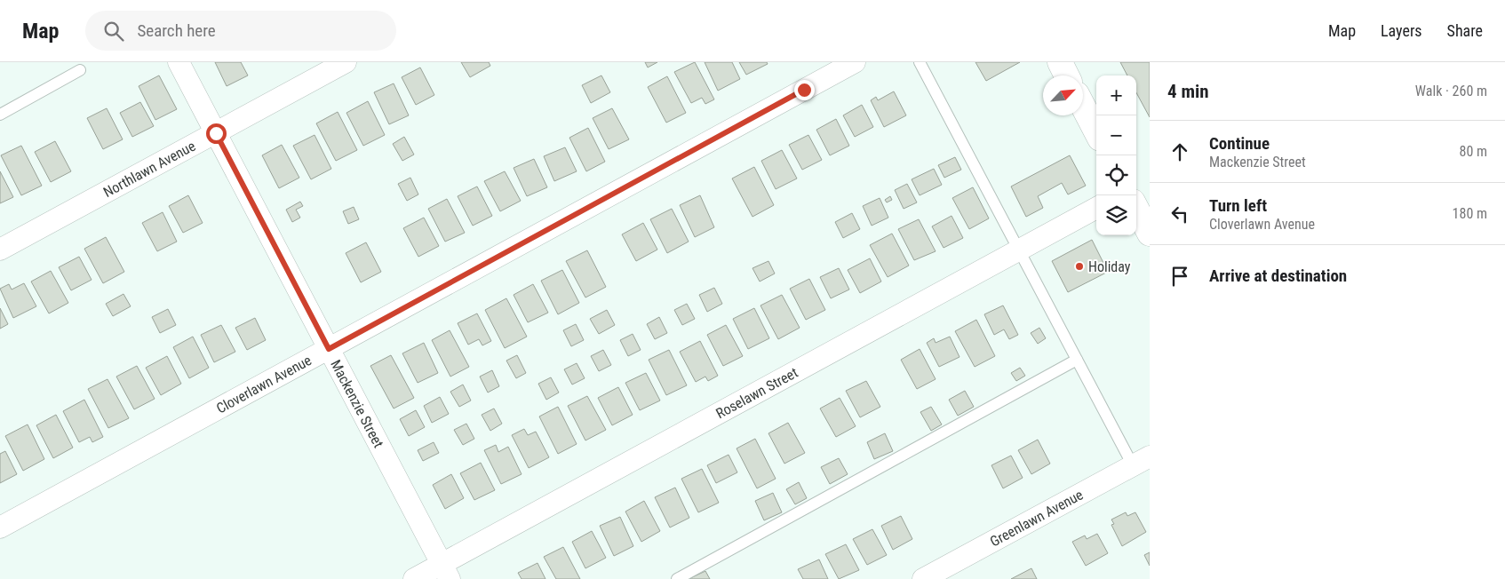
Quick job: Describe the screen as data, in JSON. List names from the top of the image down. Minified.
{"streets":{"street":["Northlawn Avenue","Cloverlawn Avenue","Roselawn Street","Mackenzie Street","Greenlawn Avenue"]},"crossings":[["Northlawn Avenue","Mackenzie Street"],["Cloverlawn Avenue","Mackenzie Street"],["Roselawn Street","Mackenzie Street"]],"places":["Holiday"],"north":"top right","page":{"header":"Map","search":"Search here","nav":["Map","Layers","Share"],"heading":["4 min","Walk · 260 m"],"map_buttons":["+","−"],"list":[["Continue","Mackenzie Street","80 m"],["Turn left","Cloverlawn Avenue","180 m"],"Arrive at destination"]}}
